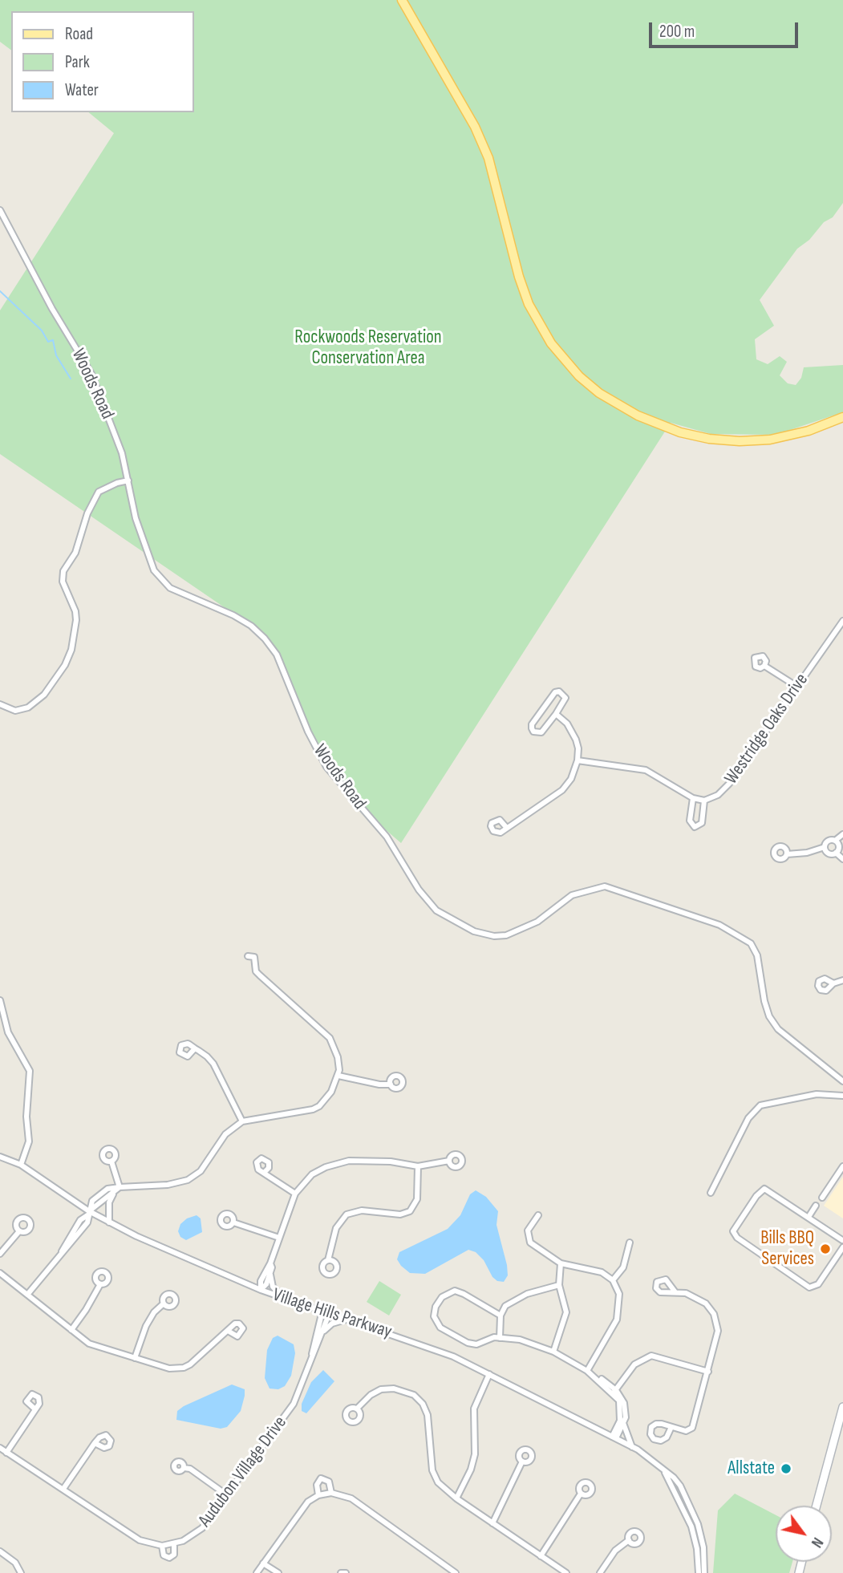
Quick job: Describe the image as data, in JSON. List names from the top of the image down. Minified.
{"streets":{"street":["Woods Road","Westridge Oaks Drive","Village Hills Parkway","Audubon Village Drive"]},"crossings":[["Village Hills Parkway","Audubon Village Drive"]],"parks":["Rockwoods Reservation Conservation Area"],"places":["Bills BBQ Services","Allstate"],"legend":["Road","Park","Water"],"scale_bar":"200 m","north":"bottom right"}
